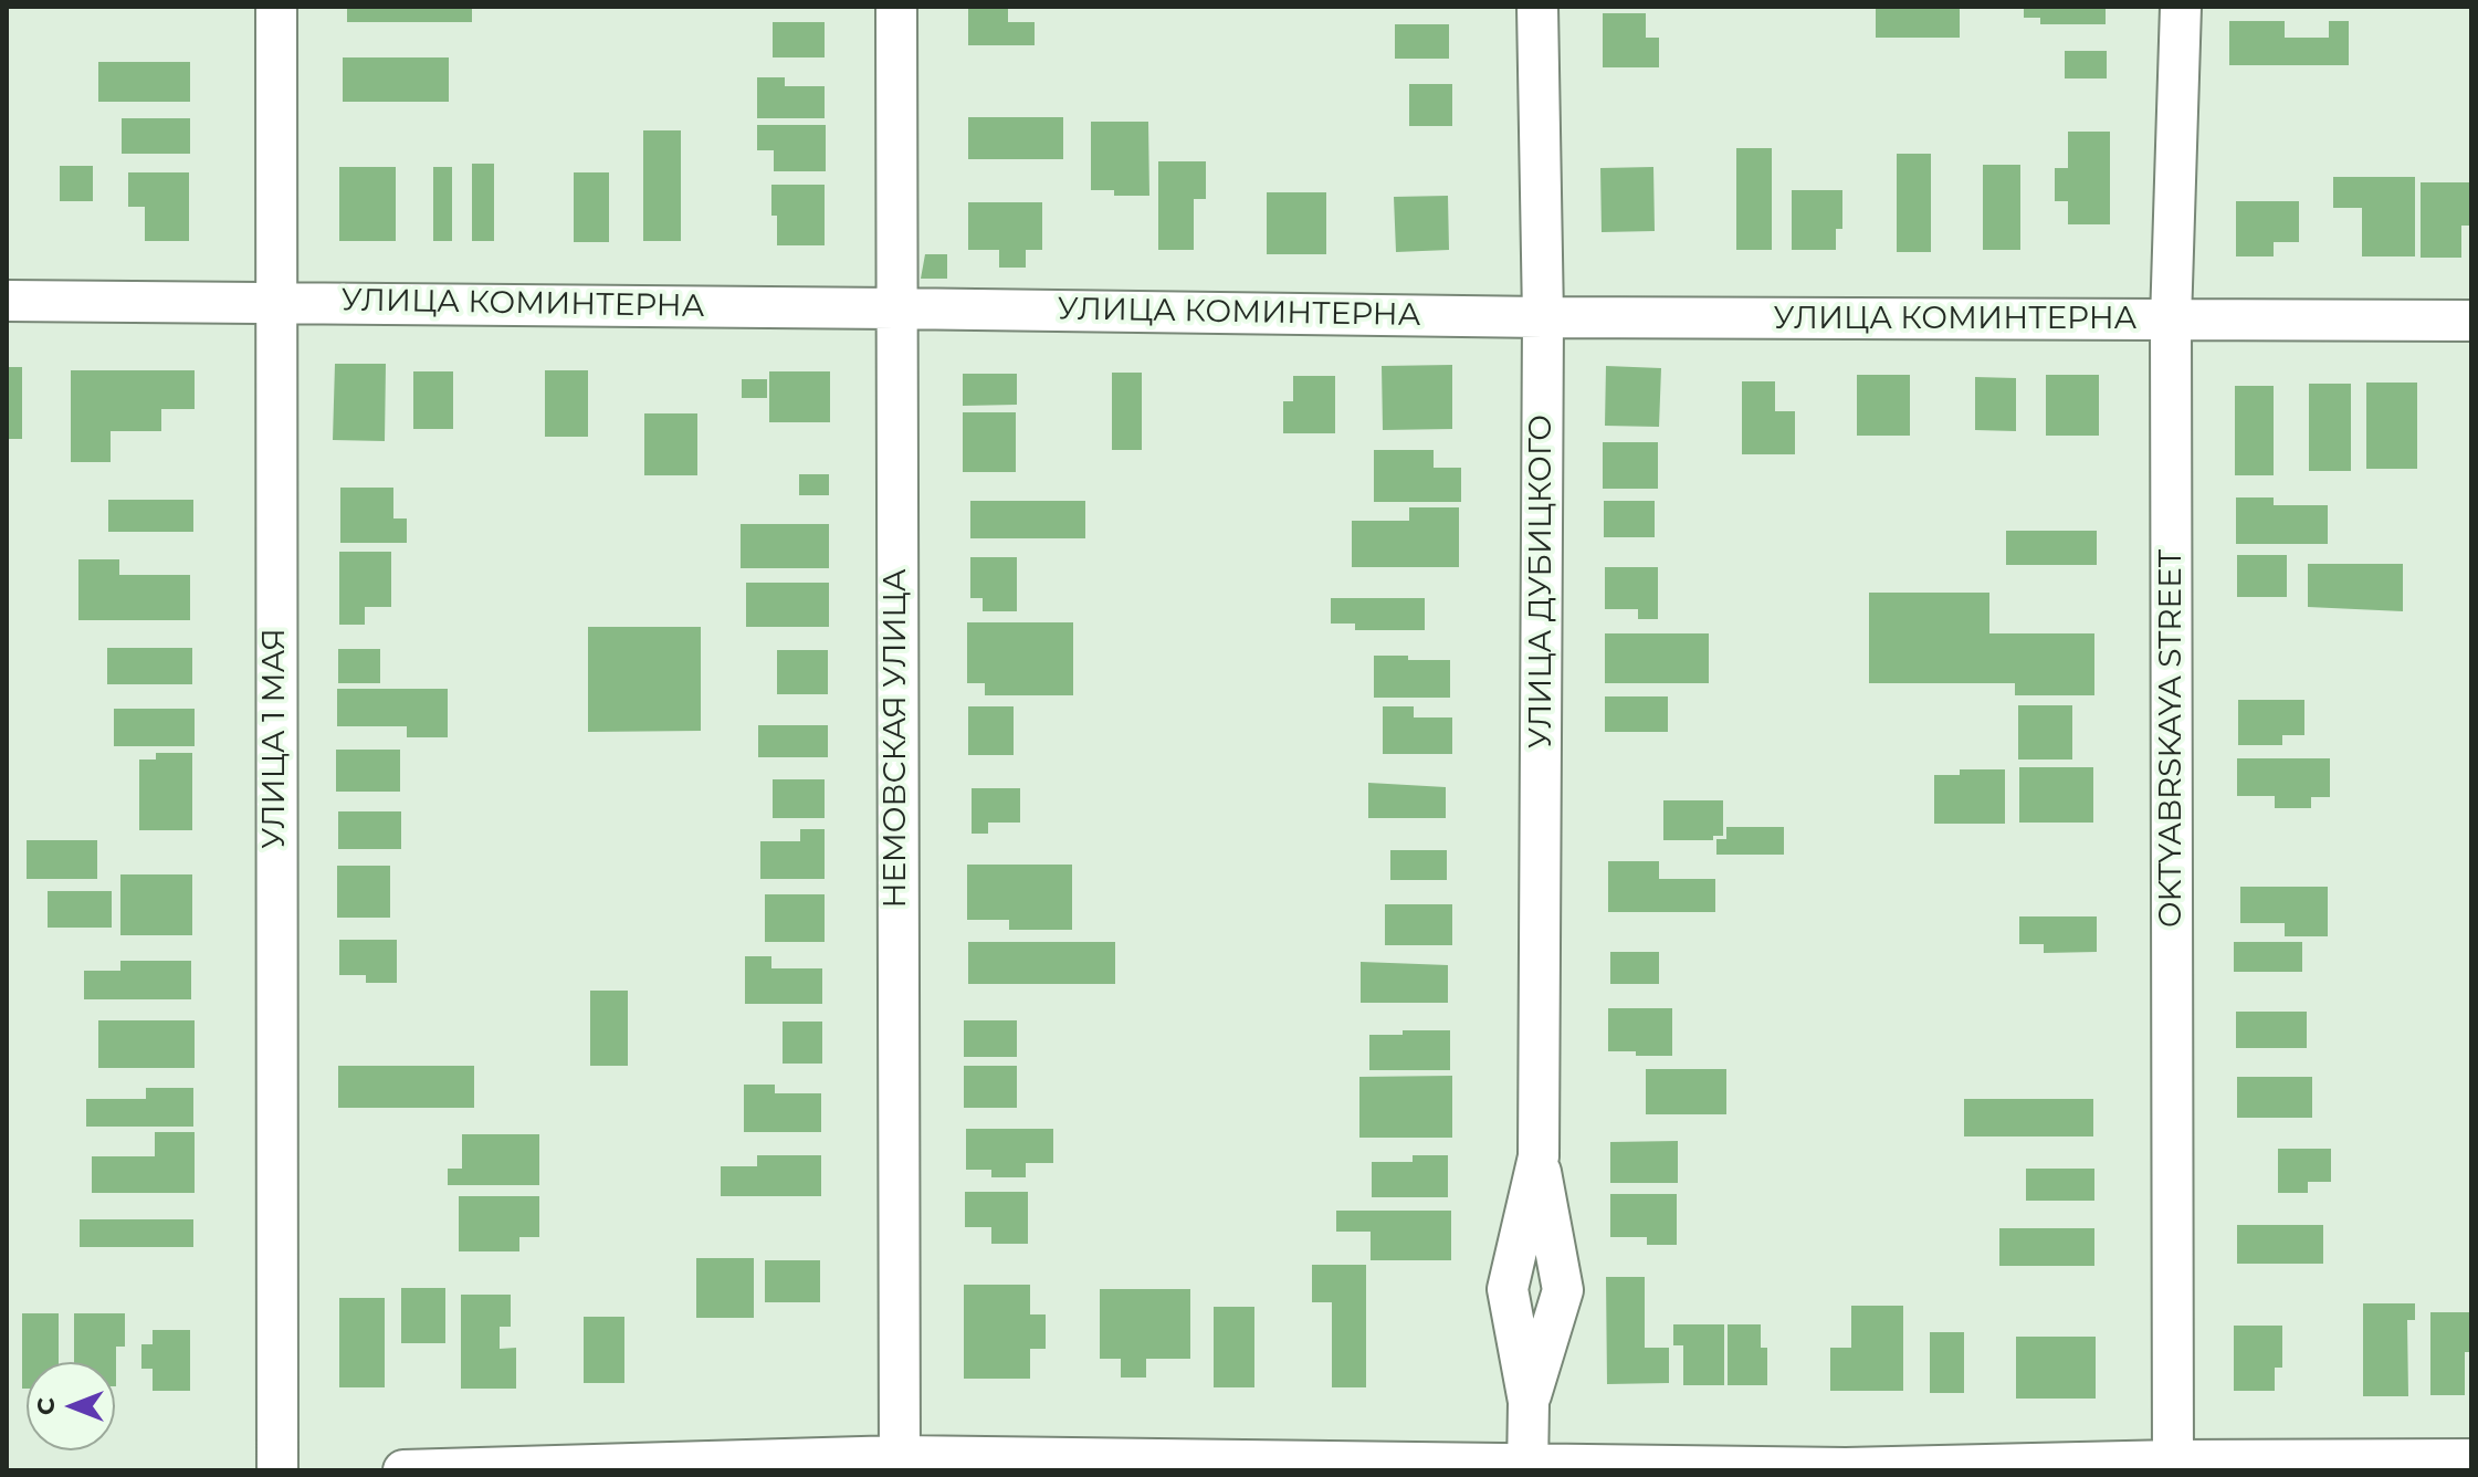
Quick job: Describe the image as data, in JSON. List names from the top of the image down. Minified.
{"streets":{"street":["УЛИЦА КОМИНТЕРНА","УЛИЦА ДУБИЦКОГО","УЛИЦА 1 МАЯ","НЕМОВСКАЯ УЛИЦА","OKTYABRSKAYA STREET"]},"crossings":[["УЛИЦА КОМИНТЕРНА","УЛИЦА ДУБИЦКОГО"],["УЛИЦА КОМИНТЕРНА","УЛИЦА 1 МАЯ"],["УЛИЦА КОМИНТЕРНА","НЕМОВСКАЯ УЛИЦА"],["УЛИЦА КОМИНТЕРНА","OKTYABRSKAYA STREET"]],"north":"left"}
